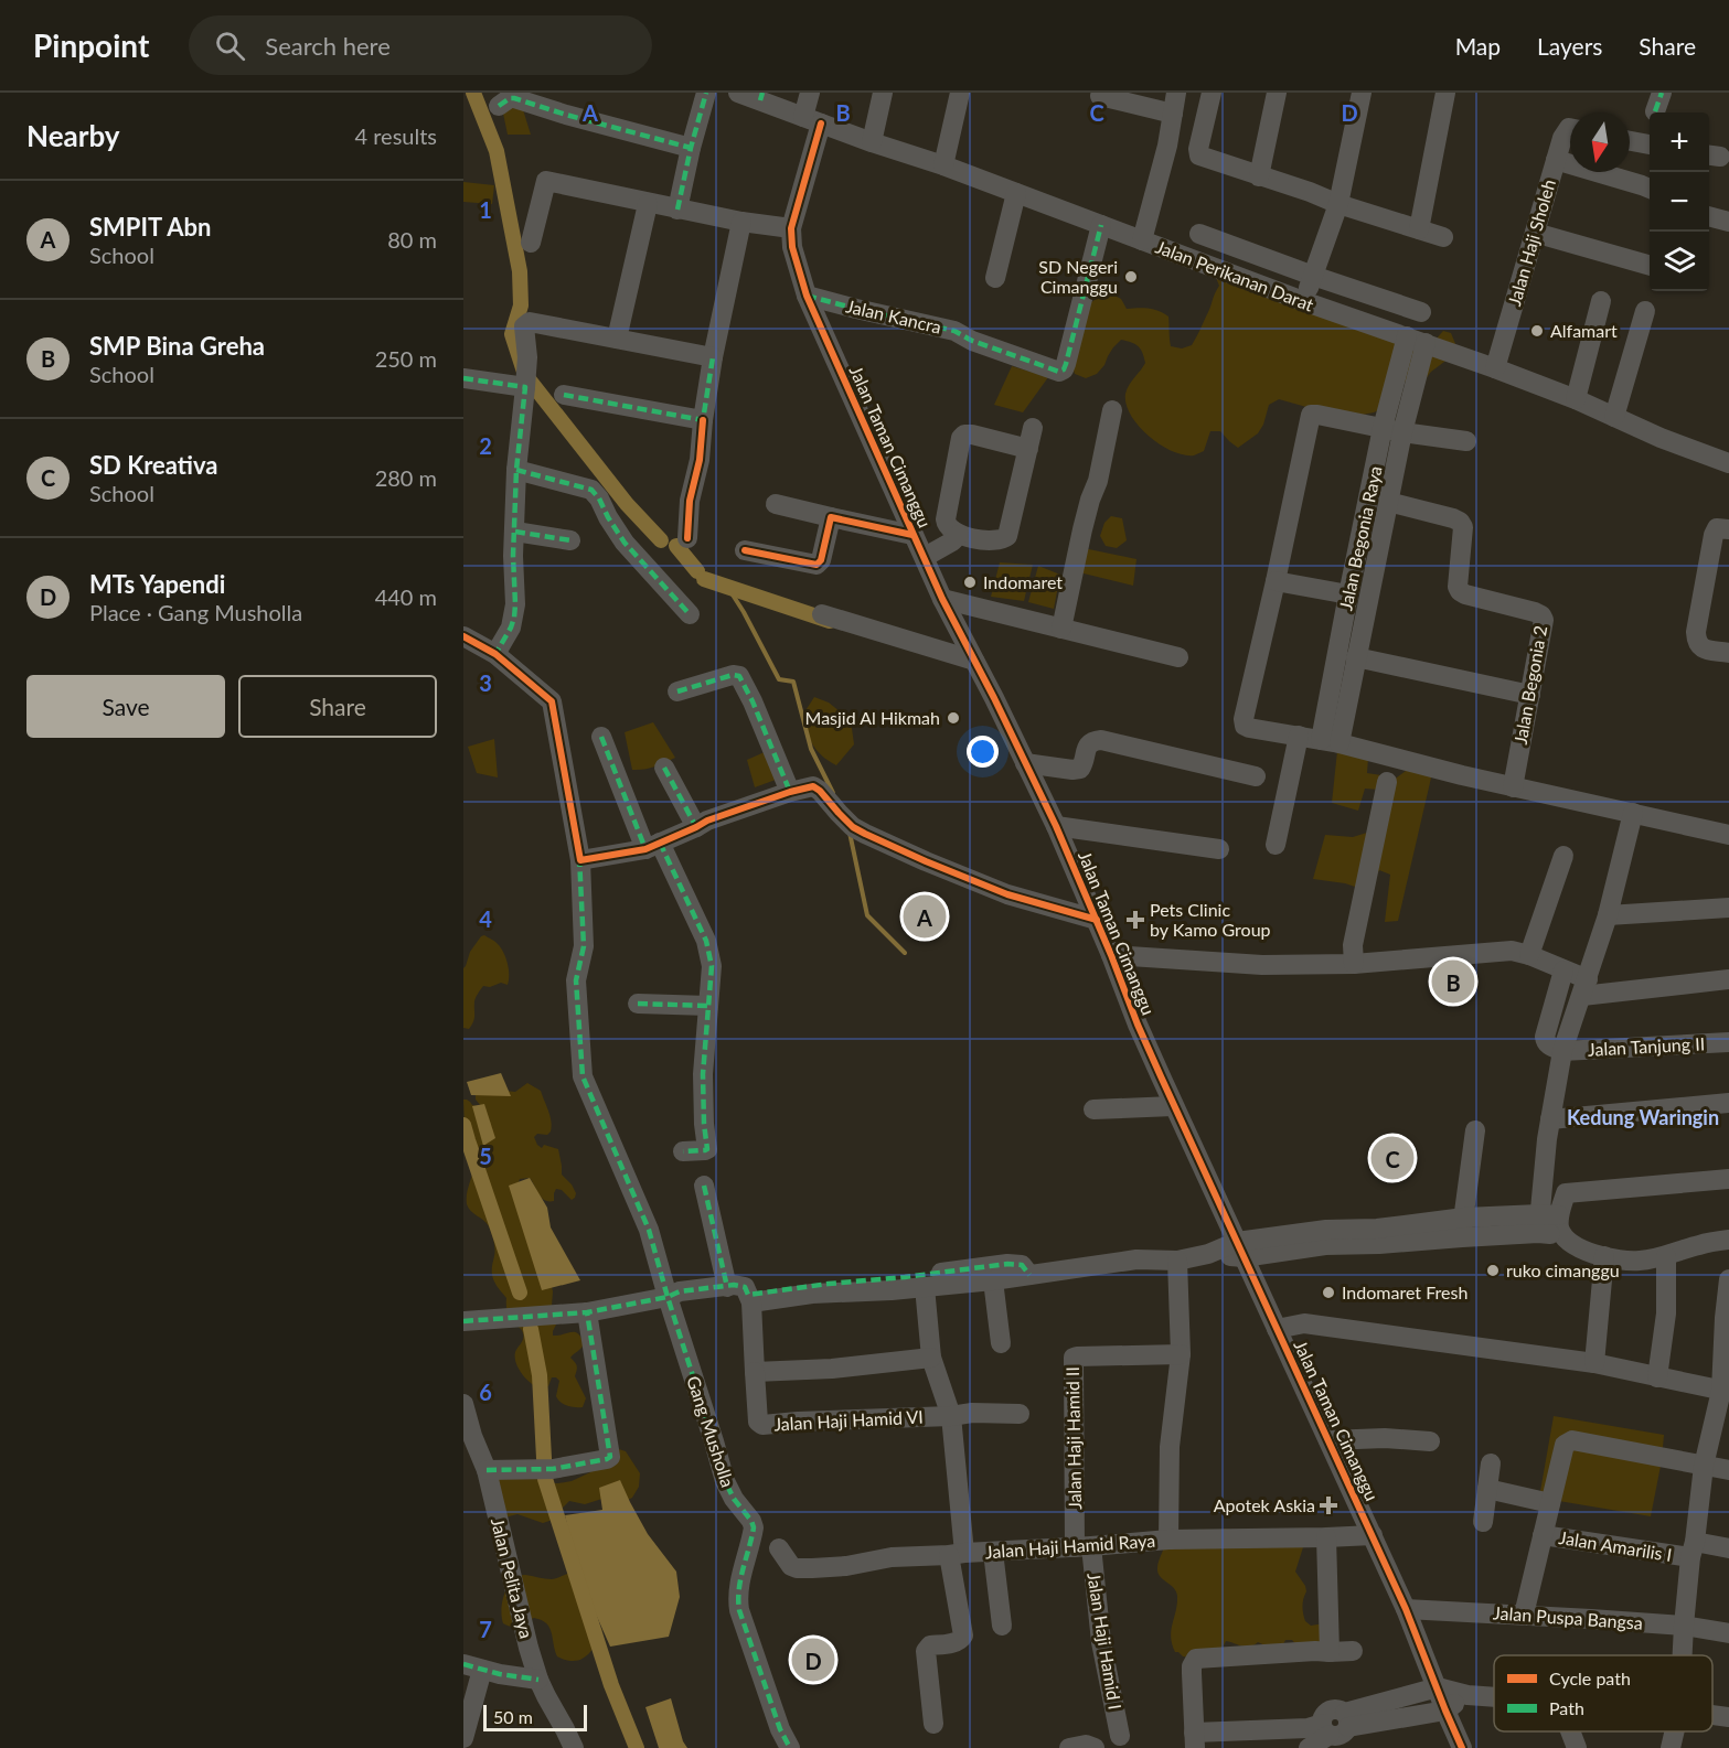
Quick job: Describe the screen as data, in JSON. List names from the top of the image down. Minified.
{"streets":{"street":["Jalan Haji Sholeh","Jalan Perikanan Darat","Jalan Kancra","Jalan Taman Cimanggu","Jalan Begonia Raya","Jalan Begonia 2","Jalan Tanjung II","Jalan Haji Hamid VI","Gang Musholla","Jalan Haji Hamid II","Jalan Haji Hamid Raya","Jalan Amarilis I","Jalan Pelita Jaya","Jalan Puspa Bangsa","Jalan Haji Hamid I"]},"crossings":[["Jalan Haji Sholeh","Jalan Perikanan Darat"],["Jalan Perikanan Darat","Jalan Kancra"],["Jalan Perikanan Darat","Jalan Taman Cimanggu"],["Jalan Perikanan Darat","Jalan Begonia Raya"],["Jalan Kancra","Jalan Taman Cimanggu"],["Jalan Taman Cimanggu","Jalan Haji Hamid Raya"],["Jalan Taman Cimanggu","Jalan Puspa Bangsa"],["Jalan Begonia Raya","Jalan Begonia 2"],["Jalan Haji Hamid II","Jalan Haji Hamid Raya"],["Jalan Haji Hamid II","Jalan Haji Hamid I"],["Jalan Haji Hamid Raya","Jalan Haji Hamid I"],["Jalan Amarilis I","Jalan Puspa Bangsa"]],"districts":["Kedung Waringin"],"places":{"other":["SD Negeri Cimanggu","Alfamart","Indomaret","Masjid Al Hikmah","ruko cimanggu","Indomaret Fresh"],"health":["Pets Clinic by Kamo Group","Apotek Askia"]},"legend":["Cycle path","Path"],"scale_bar":"50 m","north":"bottom","page":{"header":"Pinpoint","search":"Search here","nav":["Map","Layers","Share"],"heading":["Nearby","4 results"],"map_buttons":["+","−"],"list":[{"mark":"A","name":"SMPIT Abn","note":"School","value":"80 m"},{"mark":"B","name":"SMP Bina Greha","note":"School","value":"250 m"},{"mark":"C","name":"SD Kreativa","note":"School","value":"280 m"},{"mark":"D","name":"MTs Yapendi","note":"Place · Gang Musholla","value":"440 m"}],"buttons":["Save","Share"],"pins":["A","B","C","D"],"scale":"50 m"},"grid":{"columns":["A","B","C","D"],"rows":["1","2","3","4","5","6","7"]}}
